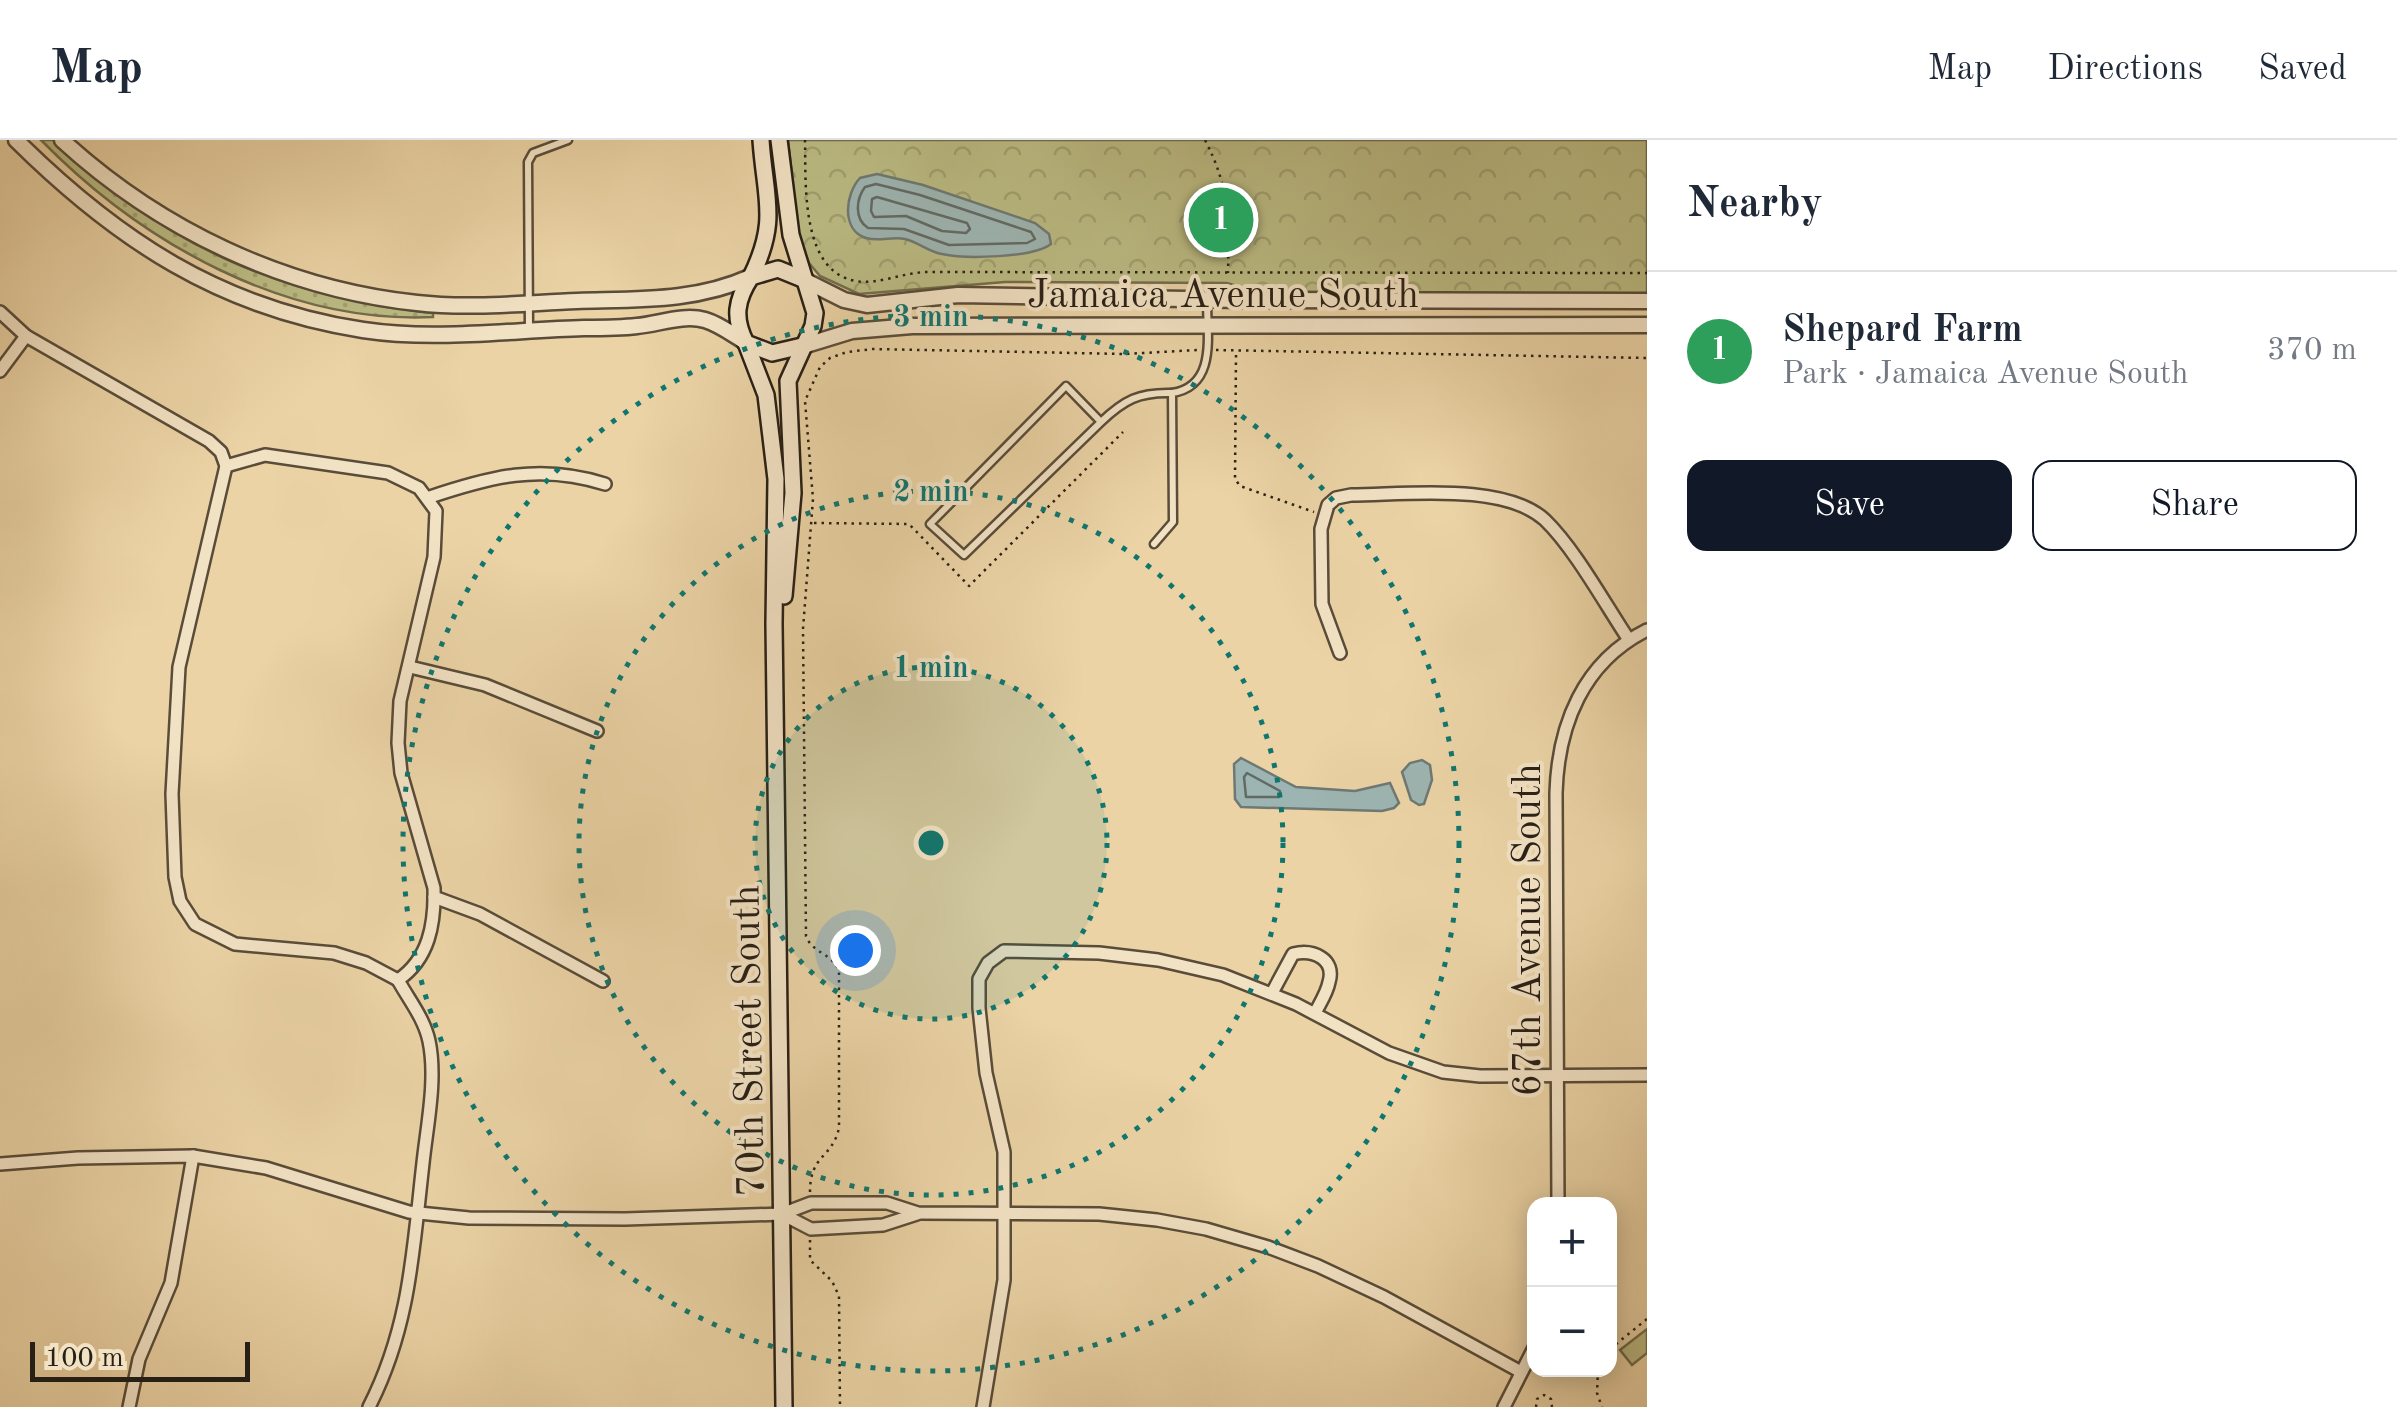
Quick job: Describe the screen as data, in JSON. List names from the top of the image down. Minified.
{"streets":{"main road":["70th Street South"],"street":["Jamaica Avenue South","67th Avenue South"]},"crossings":[["Jamaica Avenue South","70th Street South"]],"scale_bar":"100 m","page":{"header":"Map","nav":["Map","Directions","Saved"],"heading":"Nearby","pins":"1","list":[{"mark":"1","name":"Shepard Farm","note":"Park · Jamaica Avenue South","value":"370 m"}],"buttons":["Save","Share"],"map_buttons":["+","−"],"scale":"100 m"},"rings":["3 min","2 min","1 min"]}
